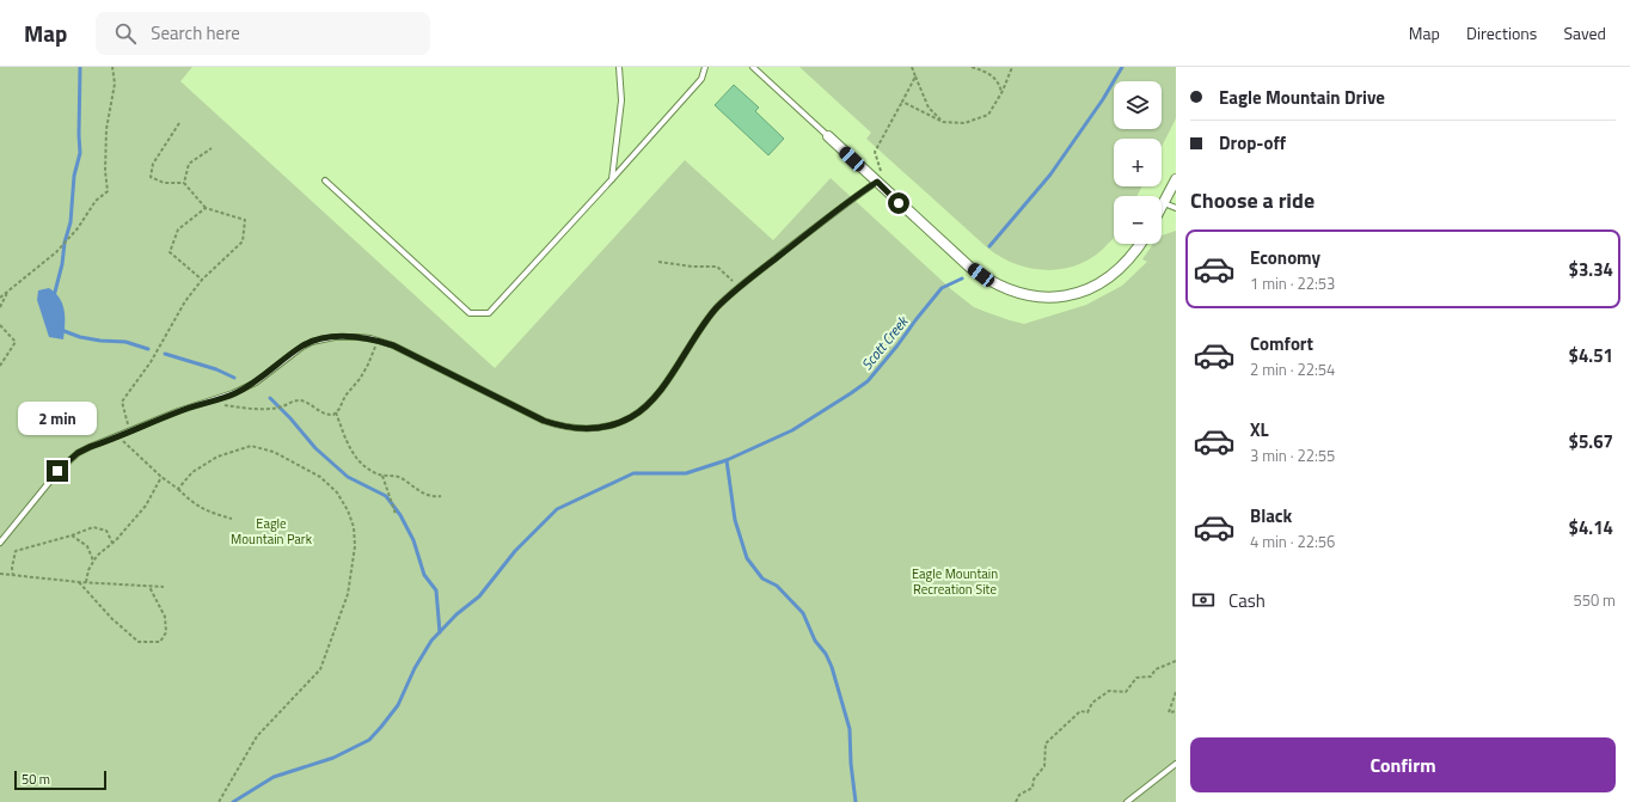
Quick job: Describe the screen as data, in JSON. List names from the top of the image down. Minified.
{"water":["Scott Creek"],"parks":["Eagle Mountain Park","Eagle Mountain Recreation Site"],"scale_bar":"50 m","page":{"header":"Map","search":"Search here","nav":["Map","Directions","Saved"],"banner":["Eagle Mountain Drive","Drop-off"],"map_buttons":["+","−"],"heading":"Choose a ride","list":[{"name":"Economy","note":"1 min · 22:53","value":"$3.34"},{"name":"Comfort","note":"2 min · 22:54","value":"$4.51"},{"name":"XL","note":"3 min · 22:55","value":"$5.67"},{"name":"Black","note":"4 min · 22:56","value":"$4.14"}],"bubble":"2 min","pay":["Cash","550 m"],"buttons":"Confirm","scale":"50 m"}}
